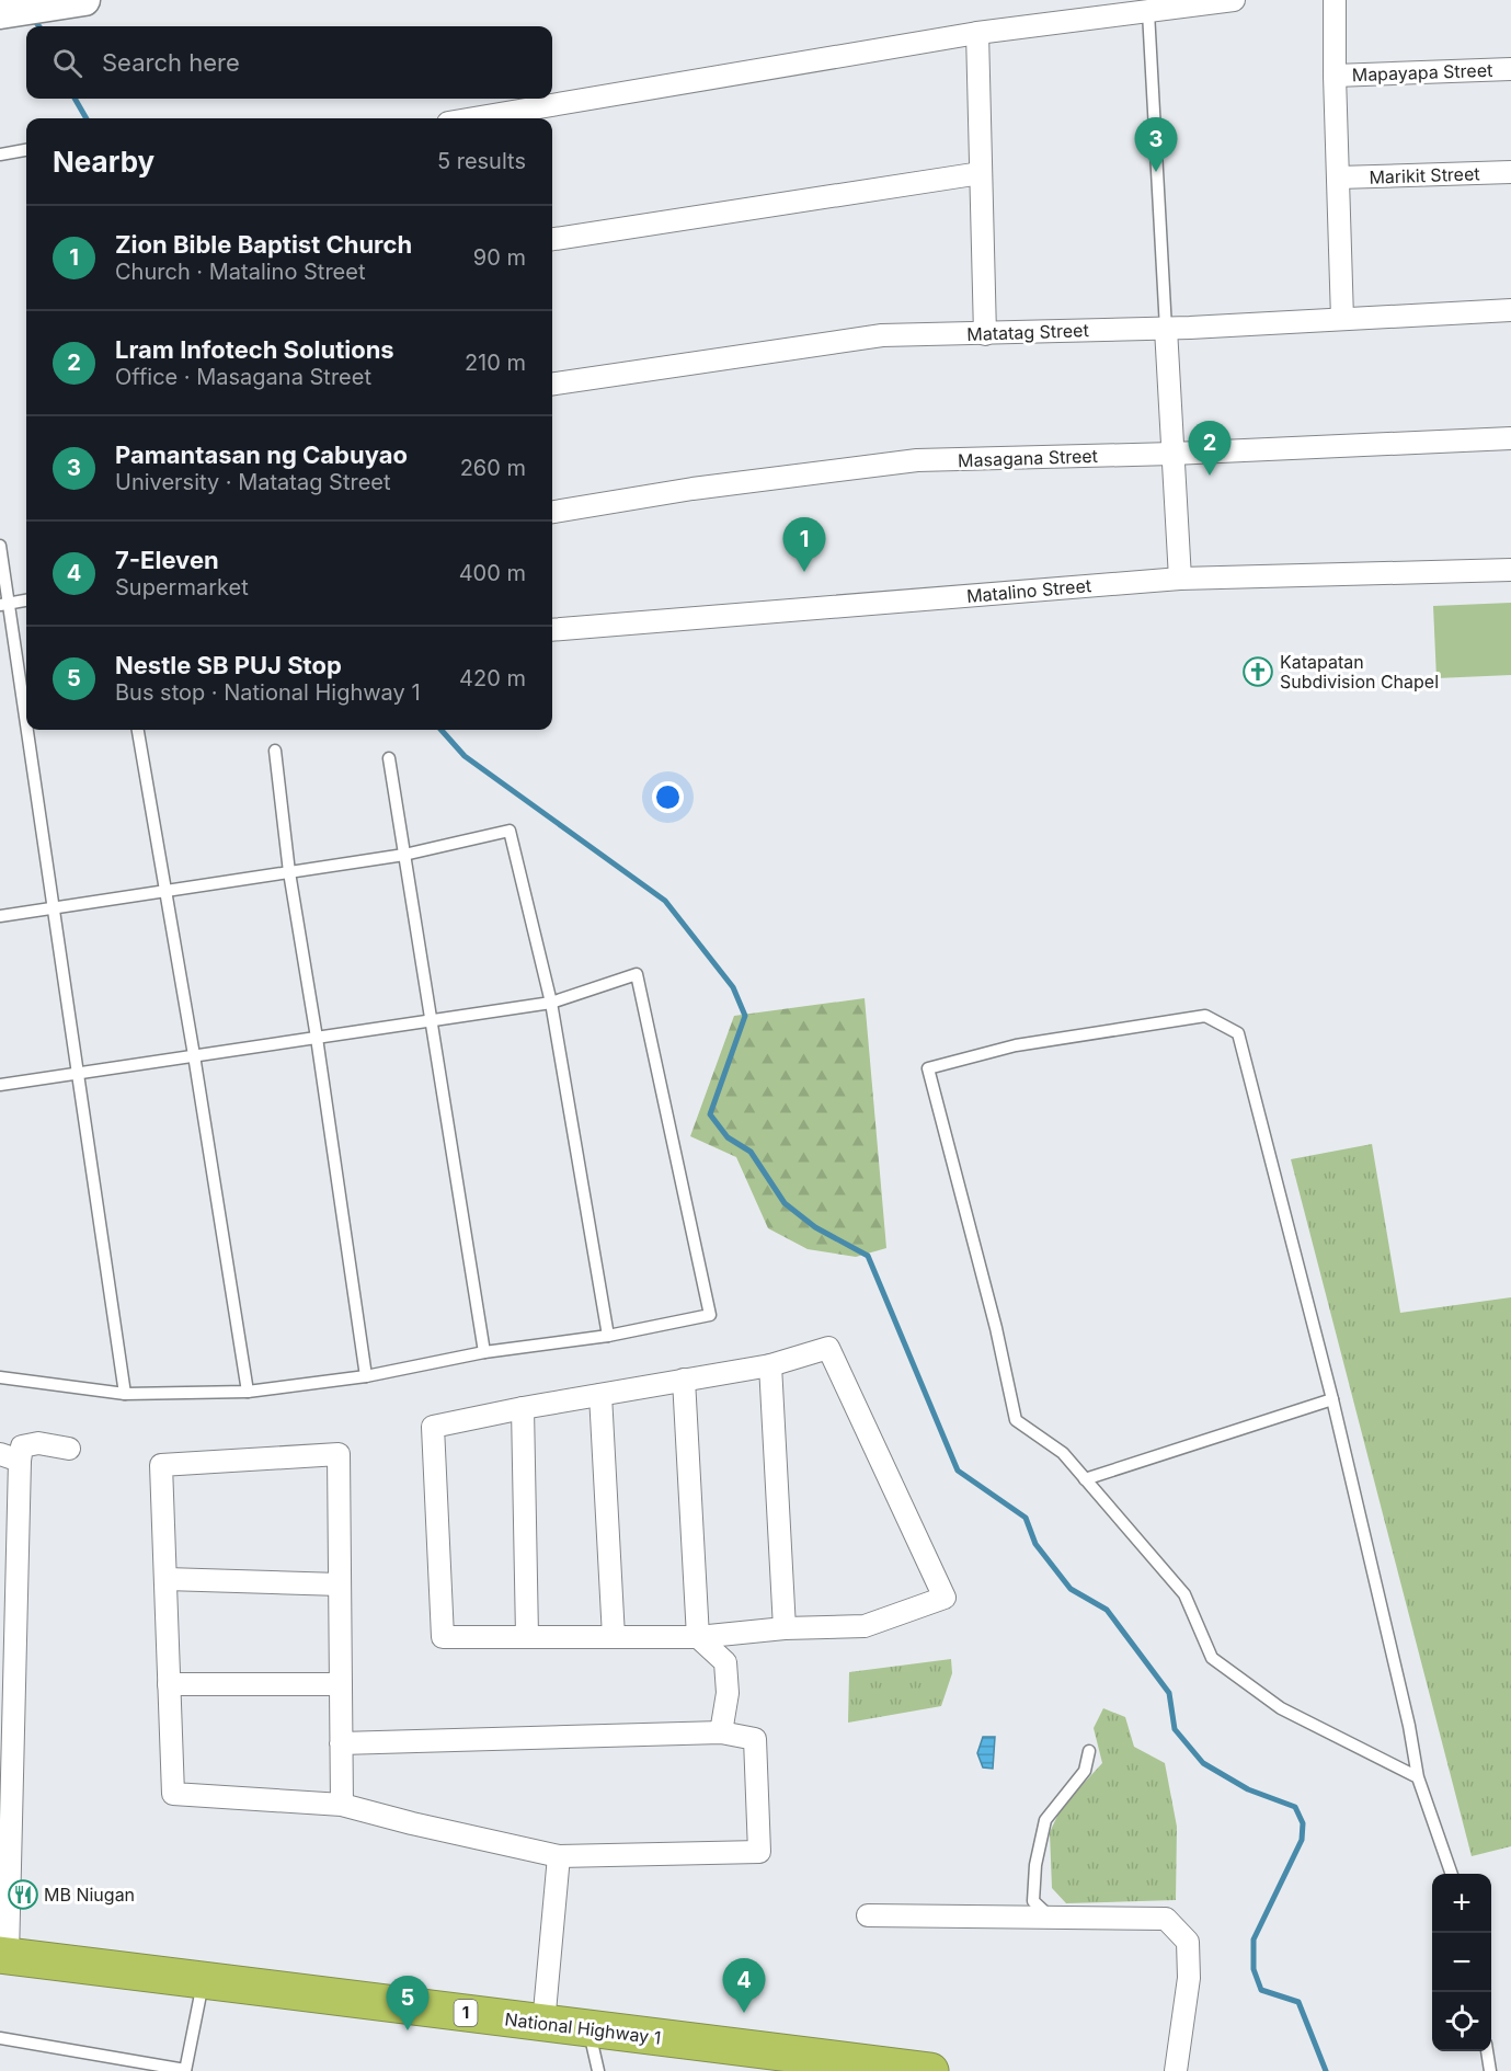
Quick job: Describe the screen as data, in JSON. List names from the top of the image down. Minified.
{"streets":{"highway":["1","National Highway 1"],"street":["Mapayapa Street","Marikit Street","Matatag Street","Masagana Street","Matalino Street"]},"places":{"church":["Katapatan Subdivision Chapel"],"restaurant":["MB Niugan"]},"page":{"search":"Search here","pins":["3","2","1","4","5"],"heading":["Nearby","5 results"],"list":[{"mark":"1","name":"Zion Bible Baptist Church","note":"Church · Matalino Street","value":"90 m"},{"mark":"2","name":"Lram Infotech Solutions","note":"Office · Masagana Street","value":"210 m"},{"mark":"3","name":"Pamantasan ng Cabuyao","note":"University · Matatag Street","value":"260 m"},{"mark":"4","name":"7-Eleven","note":"Supermarket","value":"400 m"},{"mark":"5","name":"Nestle SB PUJ Stop","note":"Bus stop · National Highway 1","value":"420 m"}],"map_buttons":["+","−"]}}
